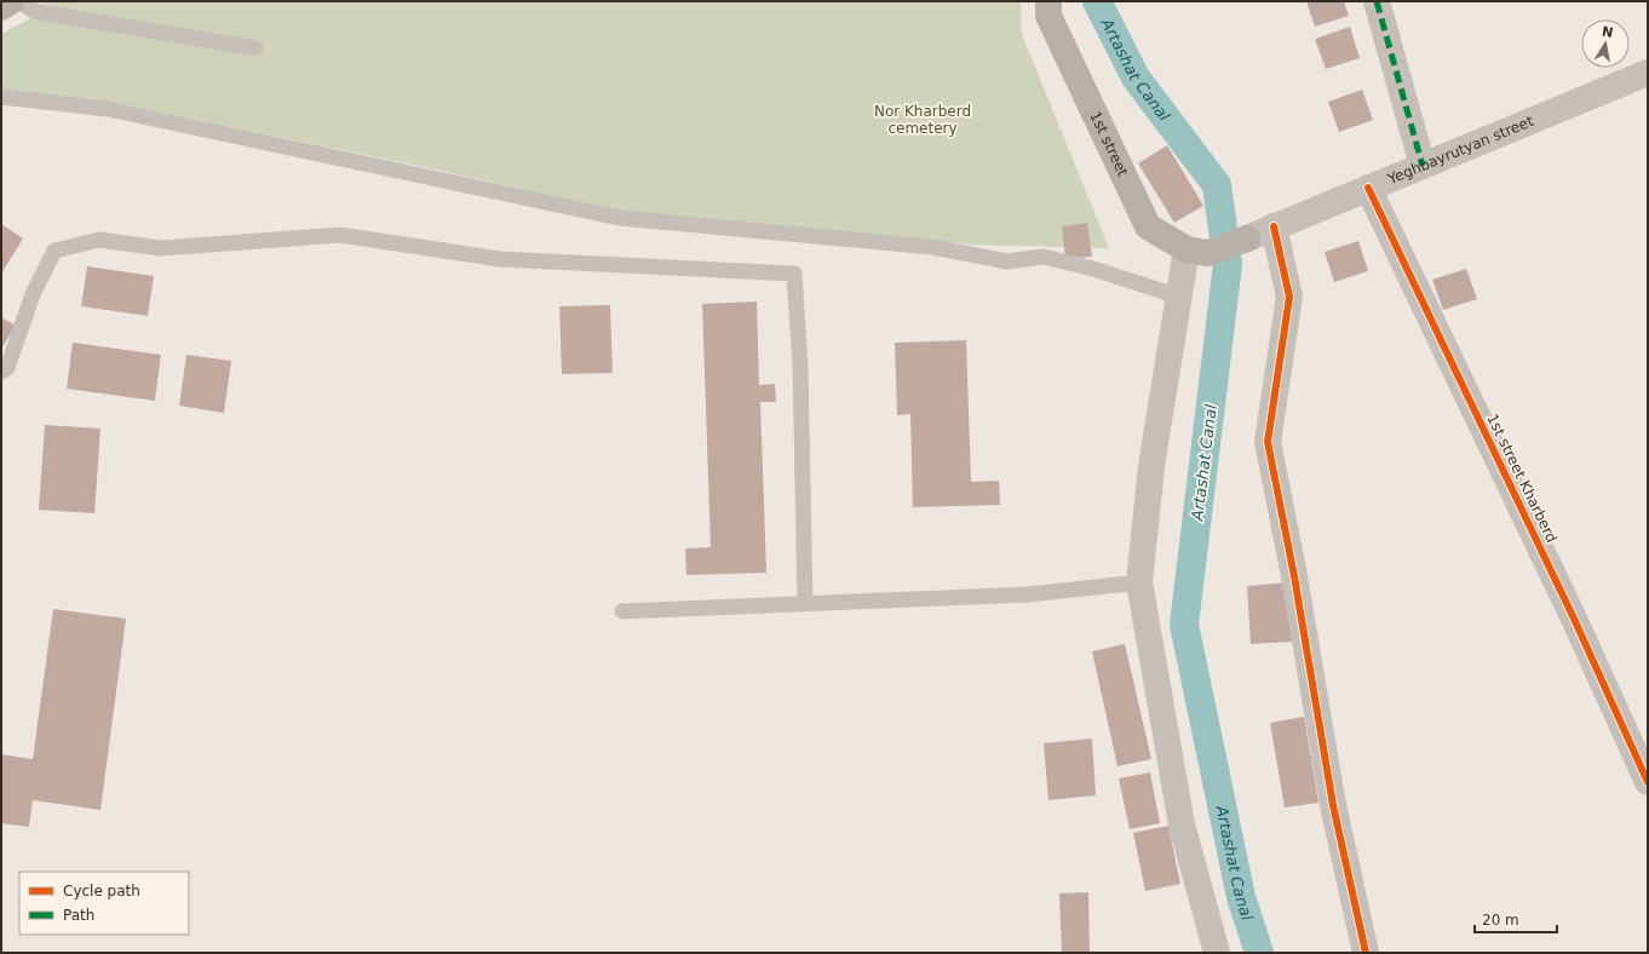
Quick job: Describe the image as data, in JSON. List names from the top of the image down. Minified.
{"streets":{"main road":["1st street"],"street":["Yeghbayrutyan street","1st street Kharberd"]},"crossings":[["Yeghbayrutyan street","1st street Kharberd"]],"water":["Artashat Canal"],"parks":["Nor Kharberd cemetery"],"legend":["Cycle path","Path"],"scale_bar":"20 m","north":"top"}
